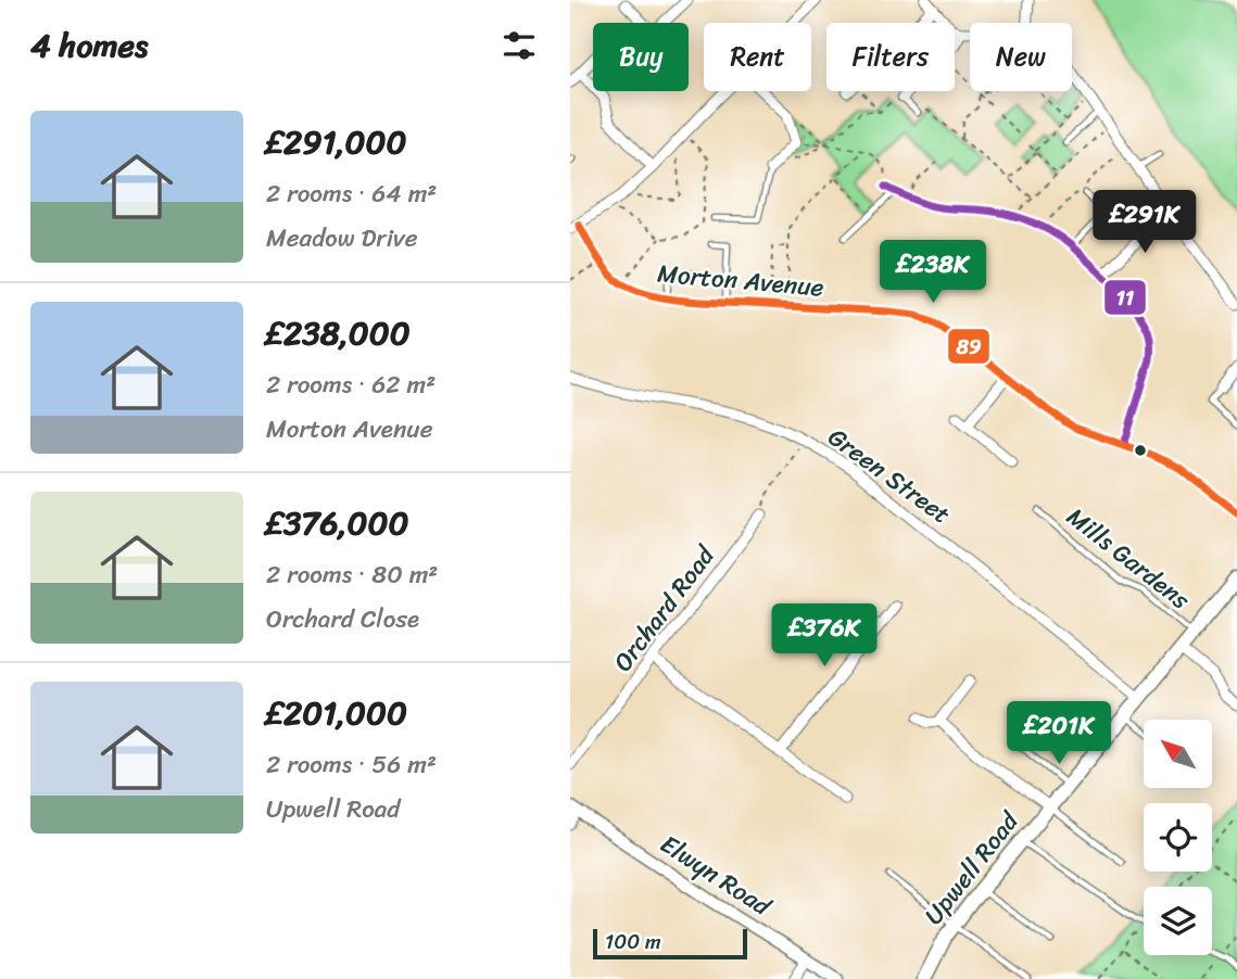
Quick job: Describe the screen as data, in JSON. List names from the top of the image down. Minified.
{"streets":{"main road":["Upwell Road"],"street":["Morton Avenue","Green Street","Orchard Road","Elwyn Road"],"lane":["Mills Gardens"]},"crossings":[["Green Street","Upwell Road"],["Mills Gardens","Upwell Road"]],"lines":["transit line 11","transit line 89"],"scale_bar":"100 m","north":"top left","page":{"heading":"4 homes","chip":["Buy","Rent","Filters","New"],"list":[{"name":"£291,000","note":"2 rooms · 64 m² · Meadow Drive"},{"name":"£238,000","note":"2 rooms · 62 m² · Morton Avenue"},{"name":"£376,000","note":"2 rooms · 80 m² · Orchard Close"},{"name":"£201,000","note":"2 rooms · 56 m² · Upwell Road"}],"price":["£291K","£238K","£376K","£201K"],"scale":"100 m"}}
